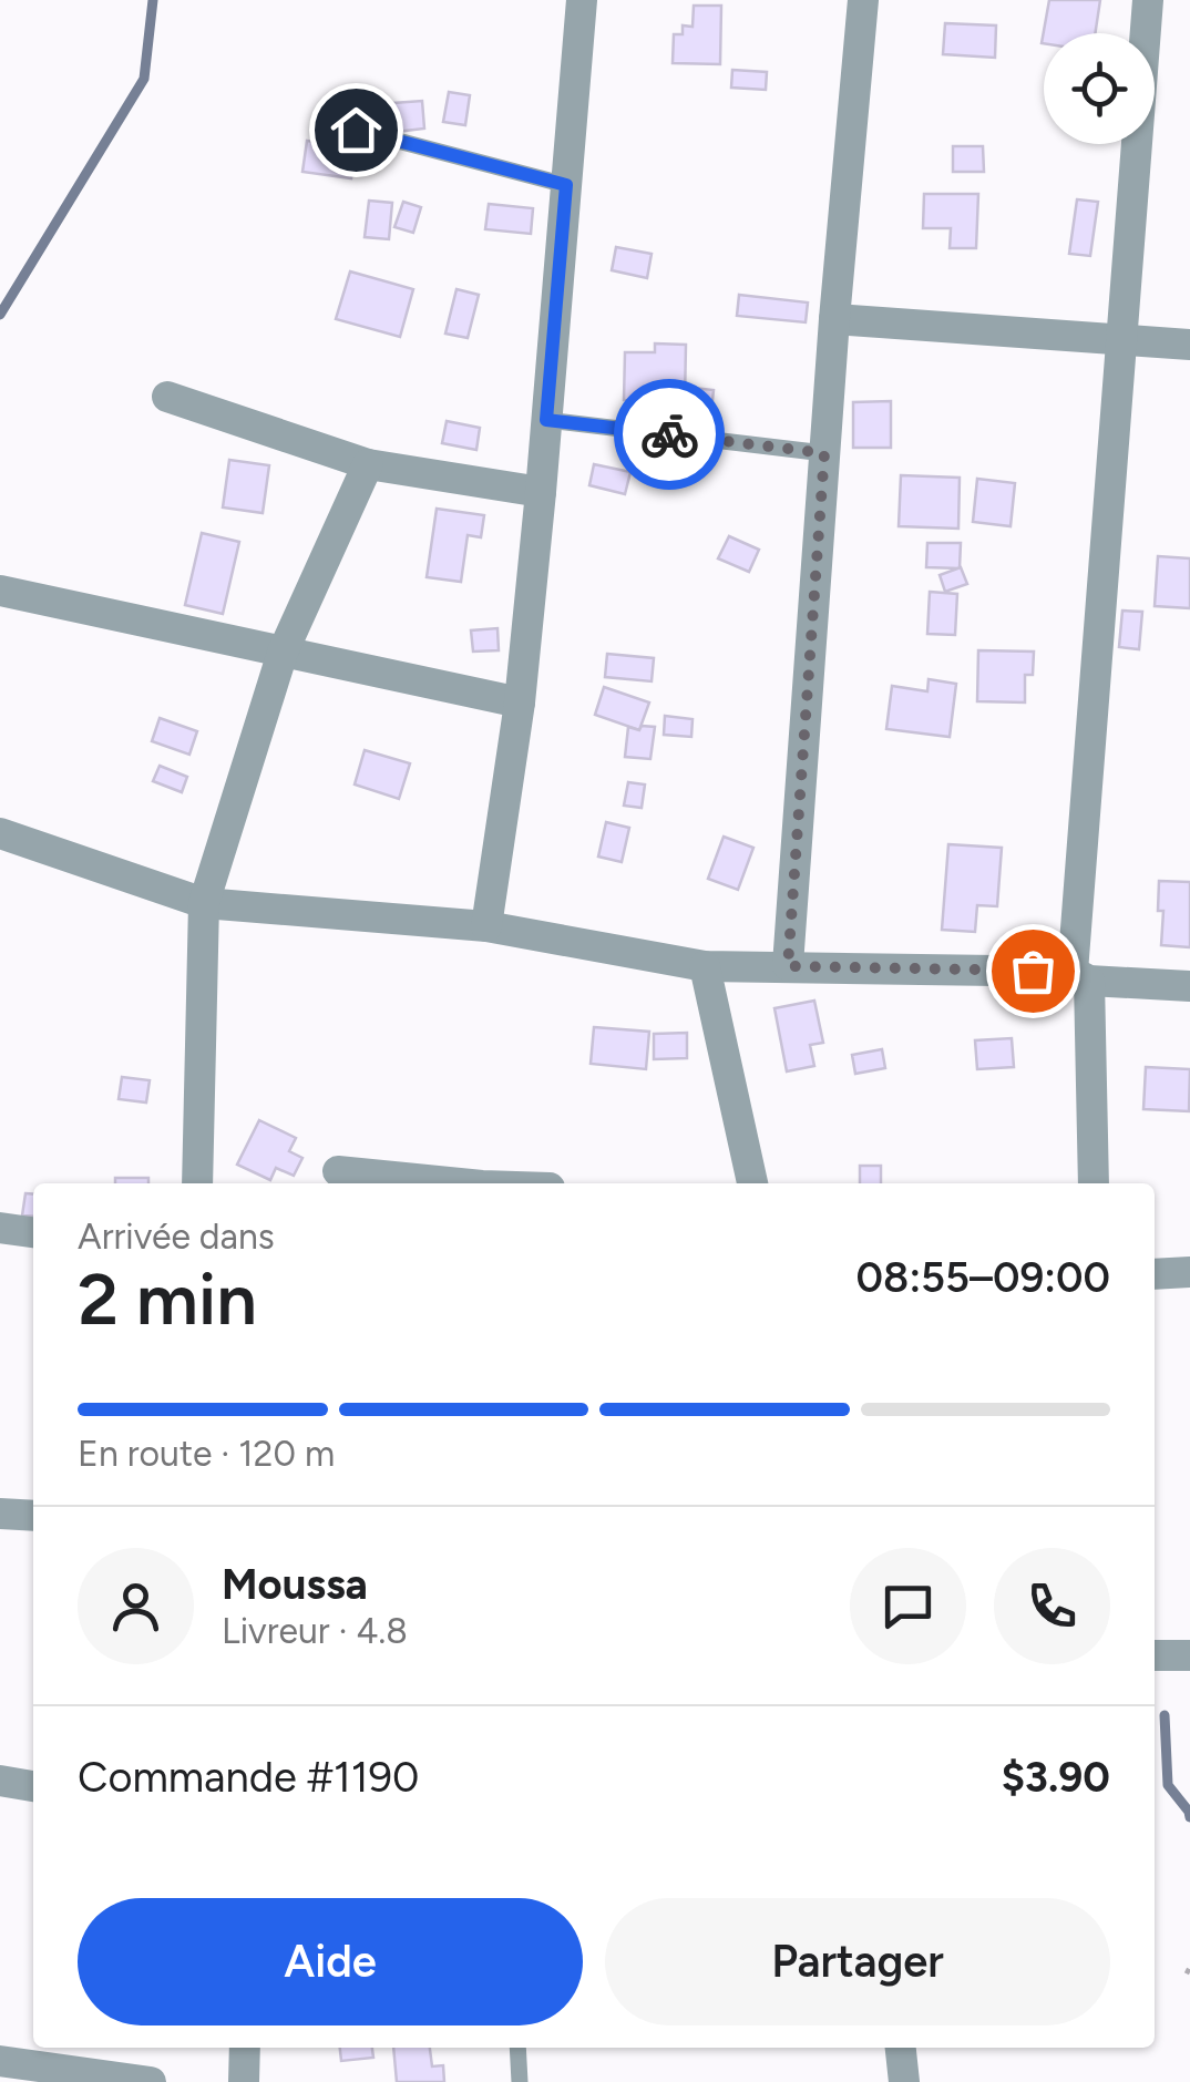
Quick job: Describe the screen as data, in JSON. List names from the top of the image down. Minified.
{"page":{"heading":["2 min","Arrivée dans","08:55–09:00"],"panel":["Moussa","Livreur · 4.8","Commande #1190","$3.90"],"bar":"En route · 120 m","buttons":["Aide","Partager"]}}
